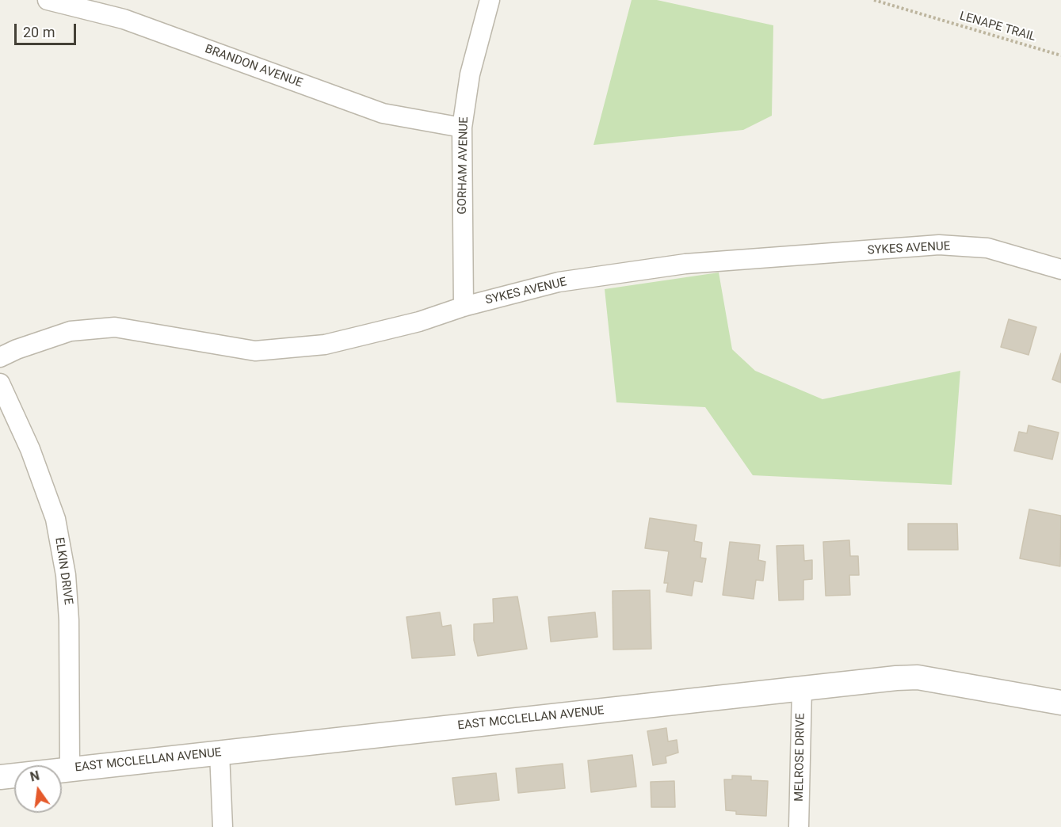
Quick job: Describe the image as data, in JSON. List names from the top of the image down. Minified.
{"streets":{"street":["BRANDON AVENUE","GORHAM AVENUE","SYKES AVENUE","ELKIN DRIVE","EAST MCCLELLAN AVENUE","MELROSE DRIVE"],"path":["LENAPE TRAIL"]},"crossings":[["BRANDON AVENUE","GORHAM AVENUE"],["GORHAM AVENUE","SYKES AVENUE"],["ELKIN DRIVE","EAST MCCLELLAN AVENUE"],["EAST MCCLELLAN AVENUE","MELROSE DRIVE"]],"scale_bar":"20 m","north":"top"}
